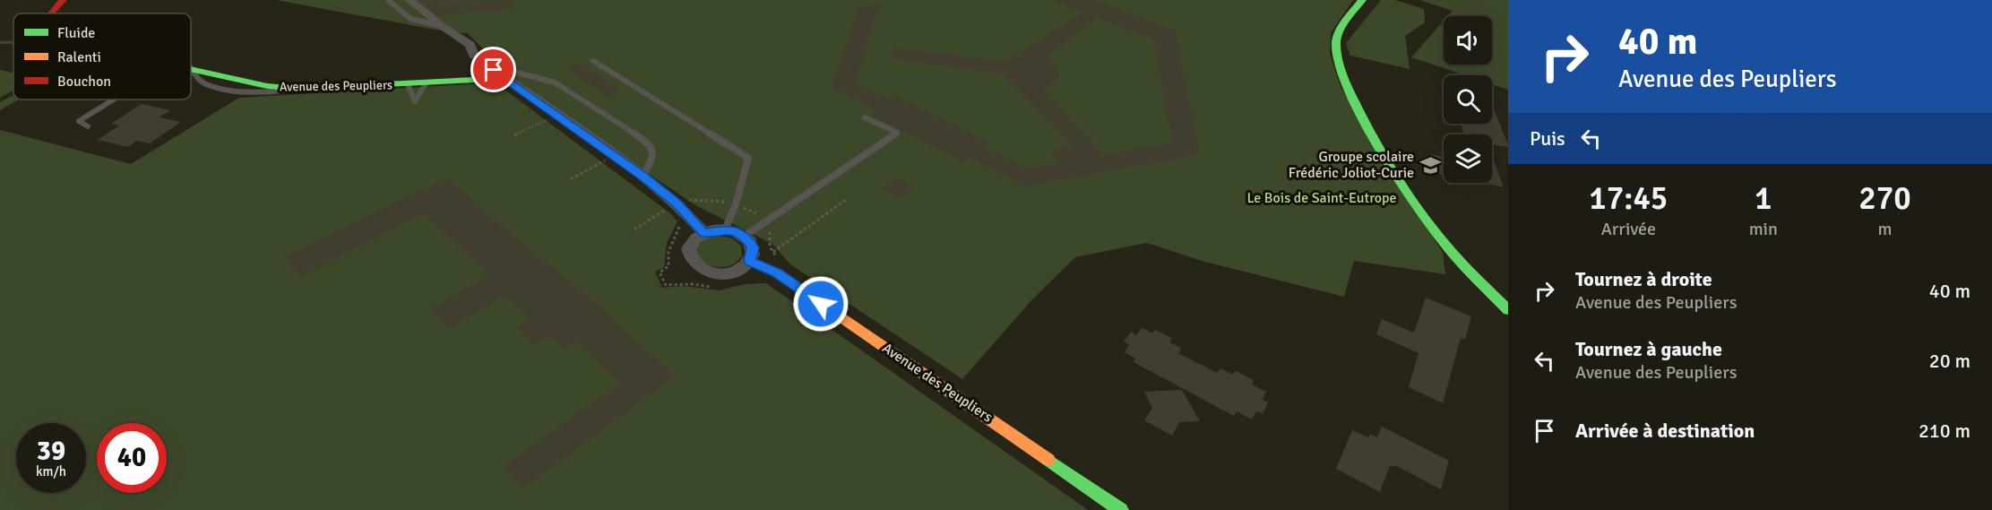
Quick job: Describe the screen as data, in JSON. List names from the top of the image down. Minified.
{"streets":{"street":["Avenue des Peupliers"]},"parks":["Le Bois de Saint-Eutrope"],"places":{"school or university":["Groupe scolaire Frédéric Joliot-Curie"]},"legend":["Fluide","Ralenti","Bouchon"],"page":{"turn":["40 m","Avenue des Peupliers"],"then":"Puis","eta":["17:45","Arrivée","1","min","270","m"],"list":[{"name":"Tournez à droite","note":"Avenue des Peupliers","value":"40 m"},{"name":"Tournez à gauche","note":"Avenue des Peupliers","value":"20 m"},{"name":"Arrivée à destination","value":"210 m"}],"speed":"39 km/h","limit":"40"}}
